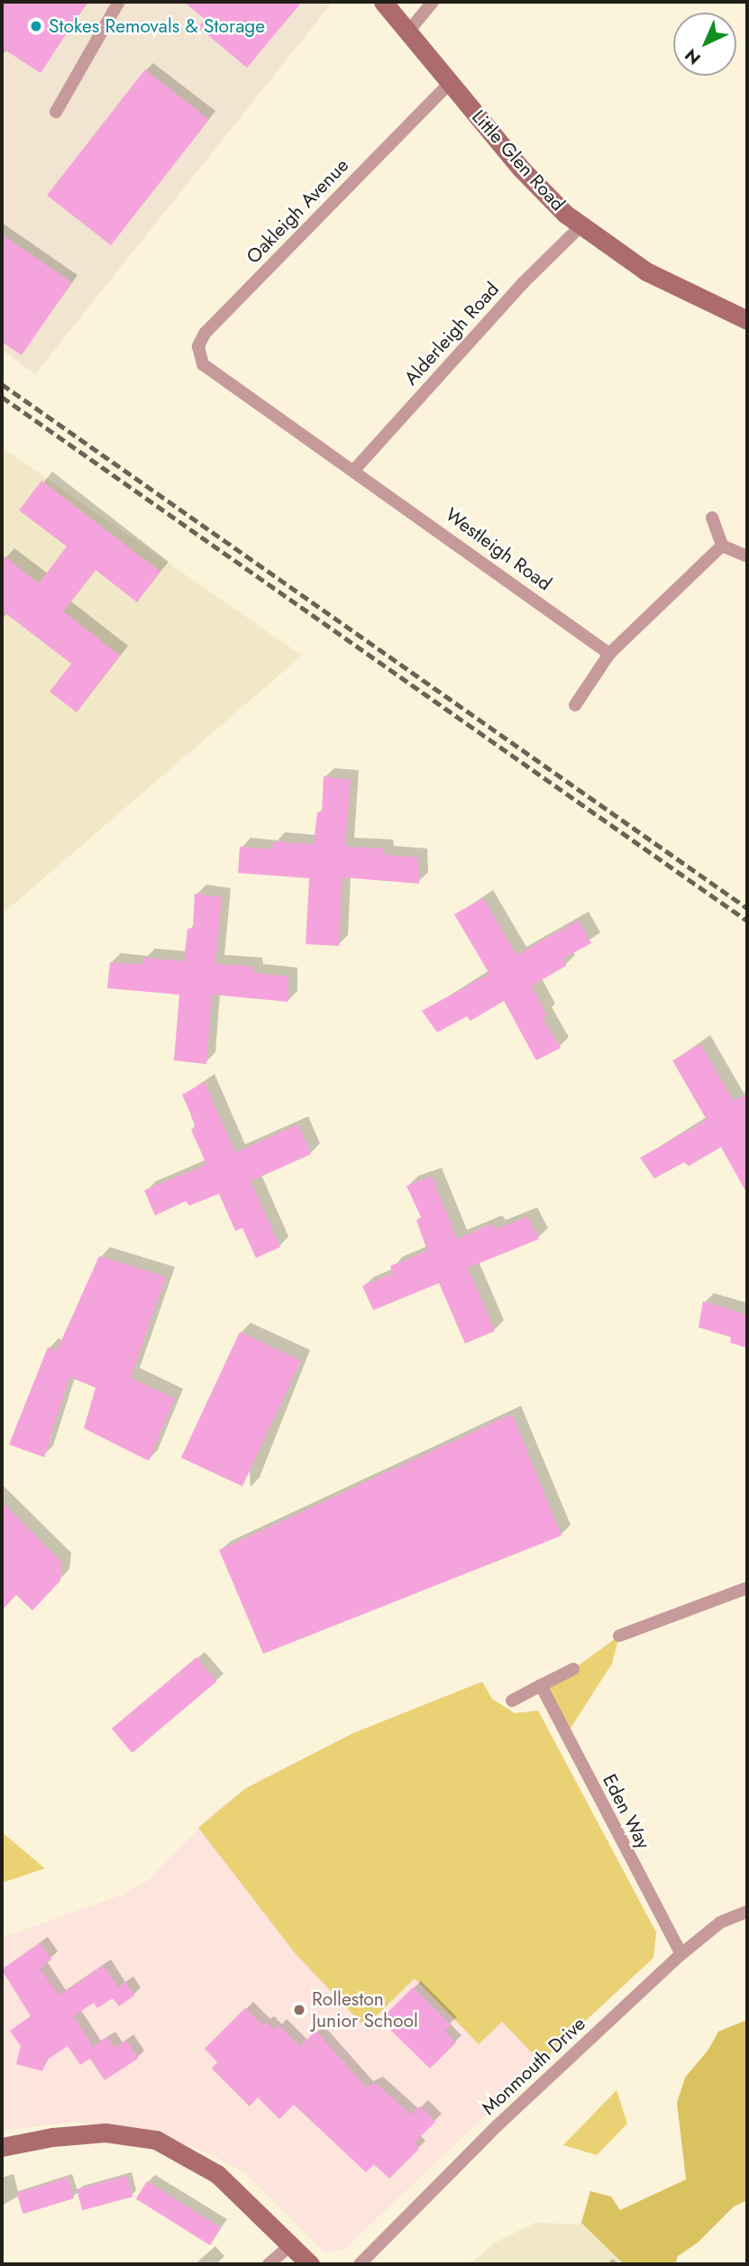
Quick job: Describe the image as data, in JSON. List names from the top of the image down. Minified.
{"streets":{"main road":["Little Glen Road"],"street":["Oakleigh Avenue","Alderleigh Road","Westleigh Road","Eden Way","Monmouth Drive"]},"crossings":[["Little Glen Road","Oakleigh Avenue"],["Little Glen Road","Alderleigh Road"],["Oakleigh Avenue","Westleigh Road"],["Alderleigh Road","Westleigh Road"],["Eden Way","Monmouth Drive"]],"places":["Stokes Removals & Storage","Rolleston Junior School"],"north":"bottom left"}
